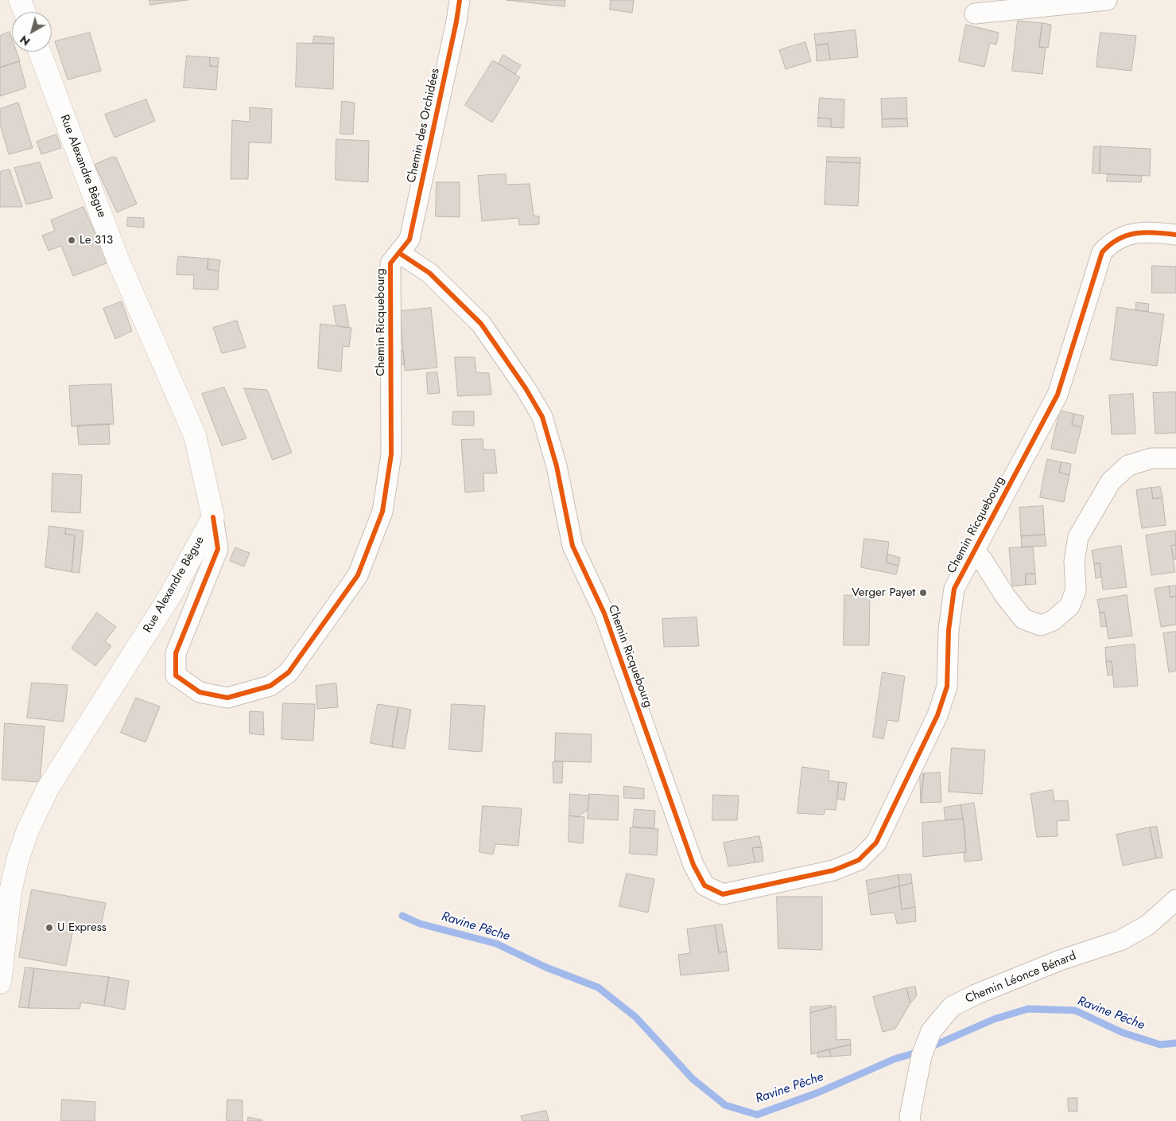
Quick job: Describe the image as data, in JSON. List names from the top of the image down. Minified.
{"streets":{"main road":["Rue Alexandre Bègue"],"street":["Chemin des Orchidées","Chemin Ricquebourg","Chemin Léonce Bénard"]},"crossings":[["Chemin des Orchidées","Chemin Ricquebourg"],["Rue Alexandre Bègue","Chemin Ricquebourg"]],"water":["Ravine Pêche"],"places":["Le 313","Verger Payet","U Express"],"north":"bottom left"}
